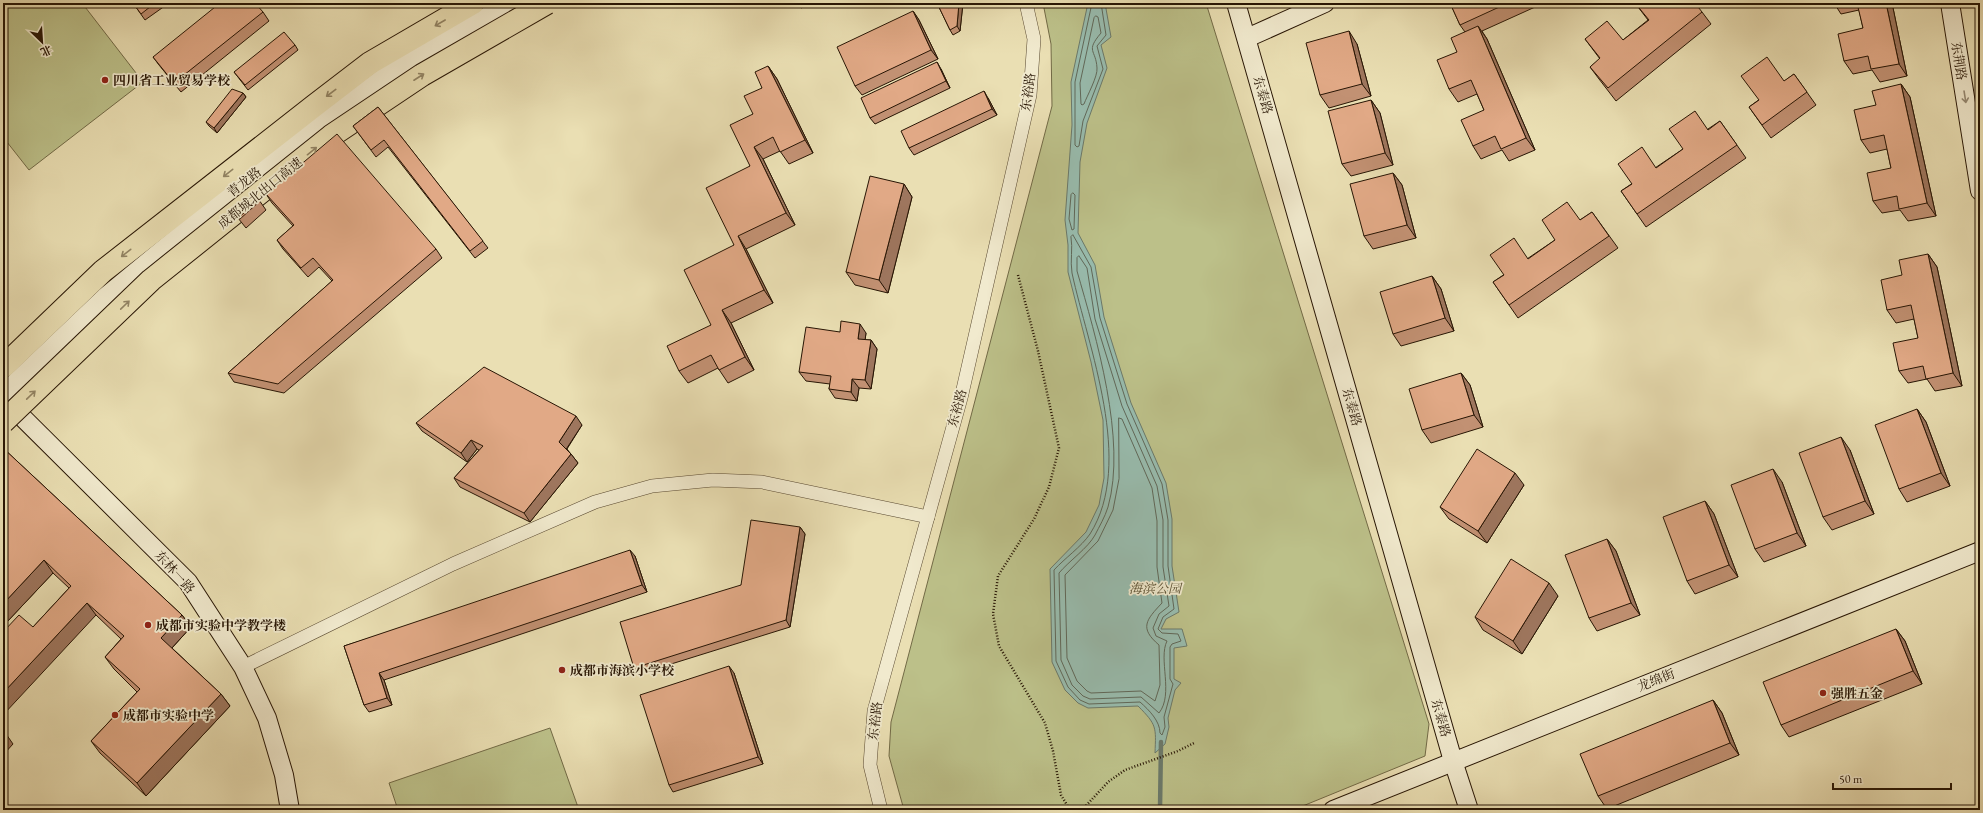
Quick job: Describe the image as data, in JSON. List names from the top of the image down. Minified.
{"streets":{"highway":["成都城北出口高速"],"street":["东荆路","东裕路","东泰路","青龙路","东林一路","龙绵街"]},"crossings":[["东泰路","龙绵街"]],"one_way":["东荆路"],"parks":["海滨公园"],"places":["四川省工业贸易学校","成都市实验中学教学楼","成都市海滨小学校","强胜五金","成都市实验中学"],"scale_bar":"50 m","north":"bottom right"}
